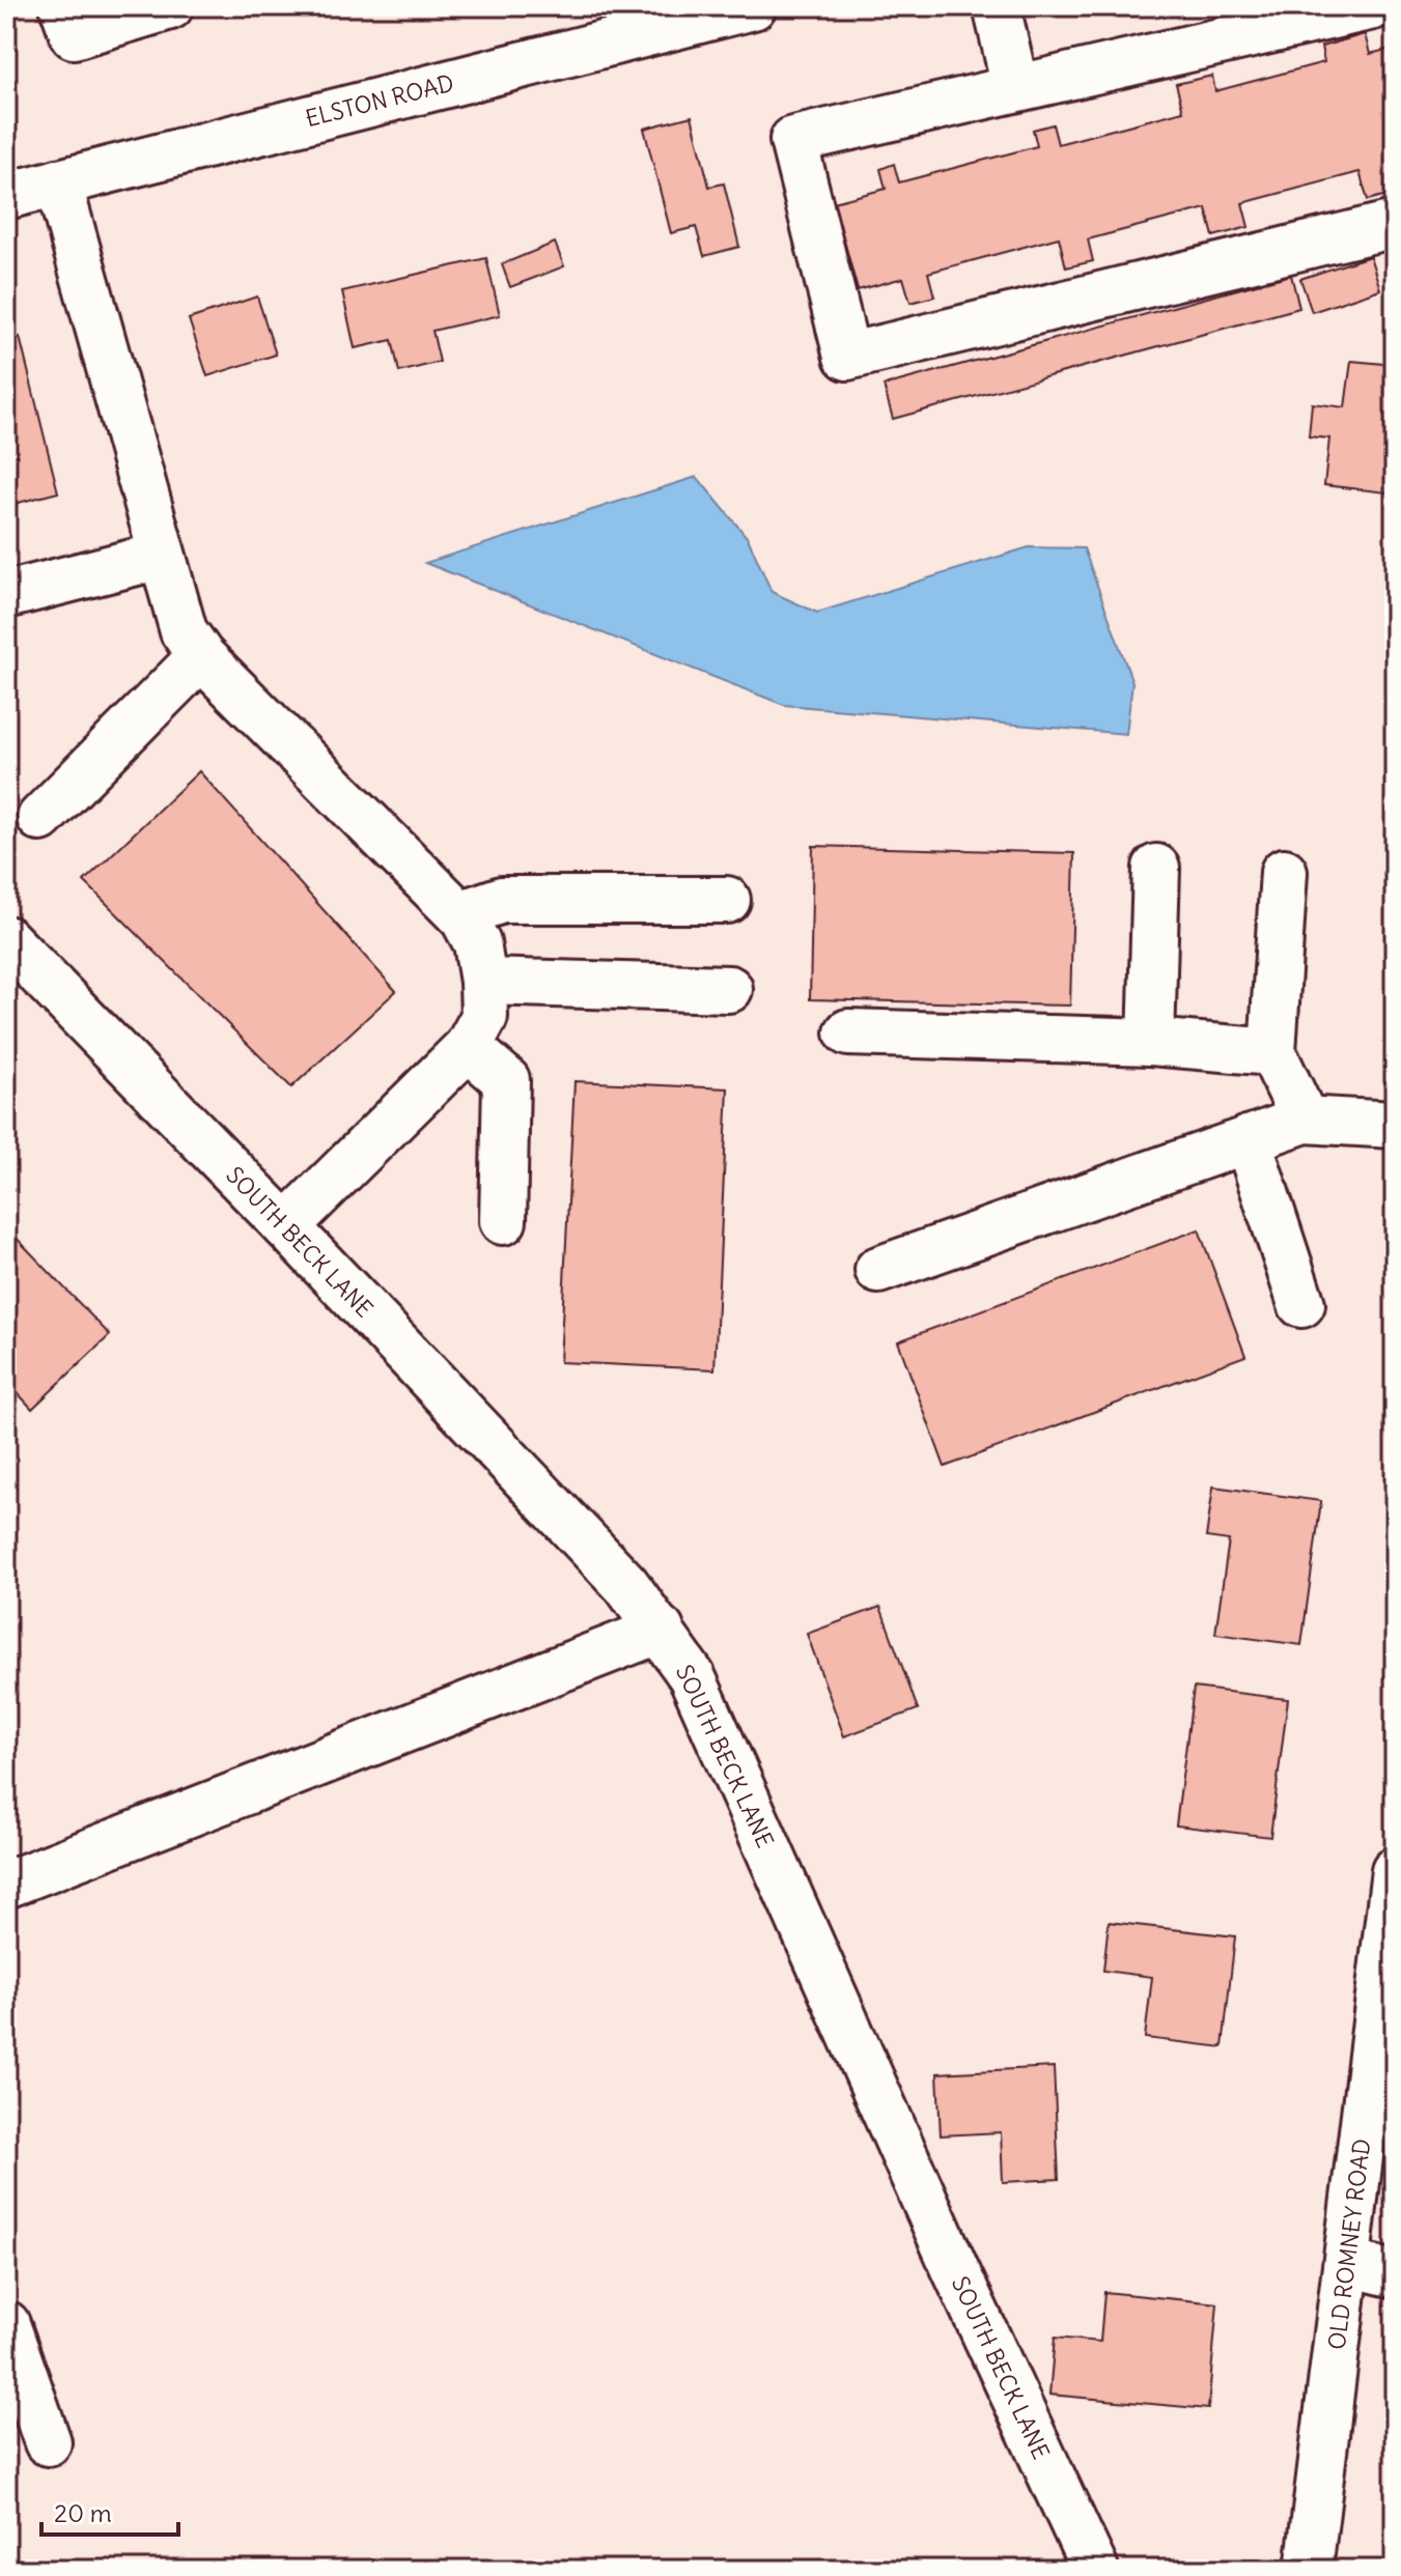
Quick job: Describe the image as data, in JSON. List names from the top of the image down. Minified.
{"streets":{"street":["ELSTON ROAD","SOUTH BECK LANE","OLD ROMNEY ROAD"]},"scale_bar":"20 m"}
